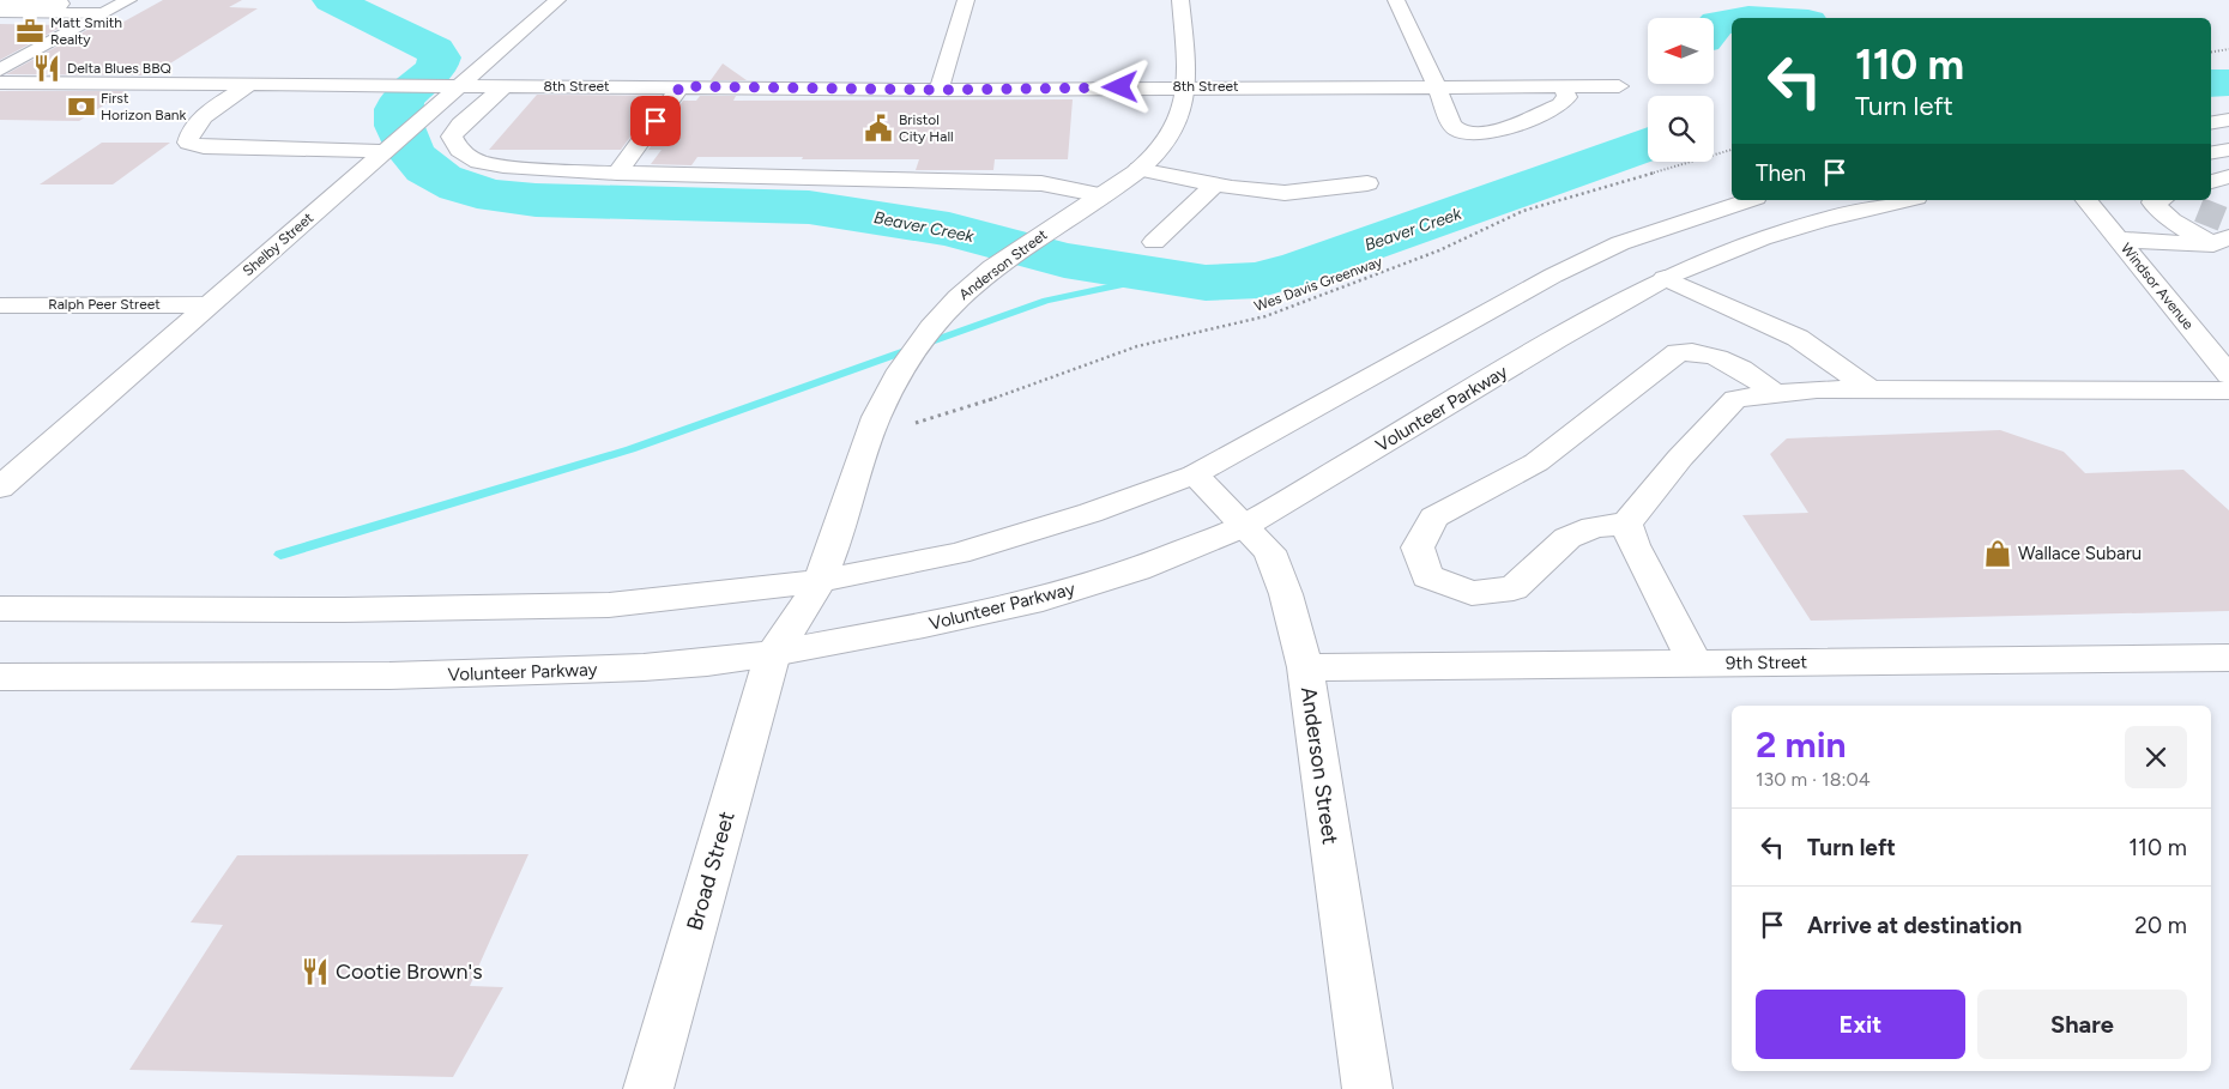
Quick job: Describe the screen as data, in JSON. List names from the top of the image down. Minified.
{"streets":{"main road":["8th Street","Shelby Street","Anderson Street","Windsor Avenue","Ralph Peer Street","Volunteer Parkway","9th Street","Broad Street"],"path":["Wes Davis Greenway"]},"crossings":[["8th Street","Shelby Street"],["8th Street","Anderson Street"],["Shelby Street","Ralph Peer Street"],["Anderson Street","Wes Davis Greenway"],["Anderson Street","Volunteer Parkway"],["Anderson Street","9th Street"],["Anderson Street","Broad Street"],["Volunteer Parkway","Broad Street"]],"water":["Beaver Creek"],"places":{"office":["Matt Smith Realty"],"restaurant":["Delta Blues BBQ","Cootie Brown's"],"bank":["First Horizon Bank"],"public building":["Bristol City Hall"],"shop":["Wallace Subaru"]},"north":"left","page":{"turn":["110 m","Turn left"],"then":"Then","heading":["2 min","130 m · 18:04"],"list":[{"name":"Turn left","value":"110 m"},{"name":"Arrive at destination","value":"20 m"}],"buttons":["Exit","Share"]}}
